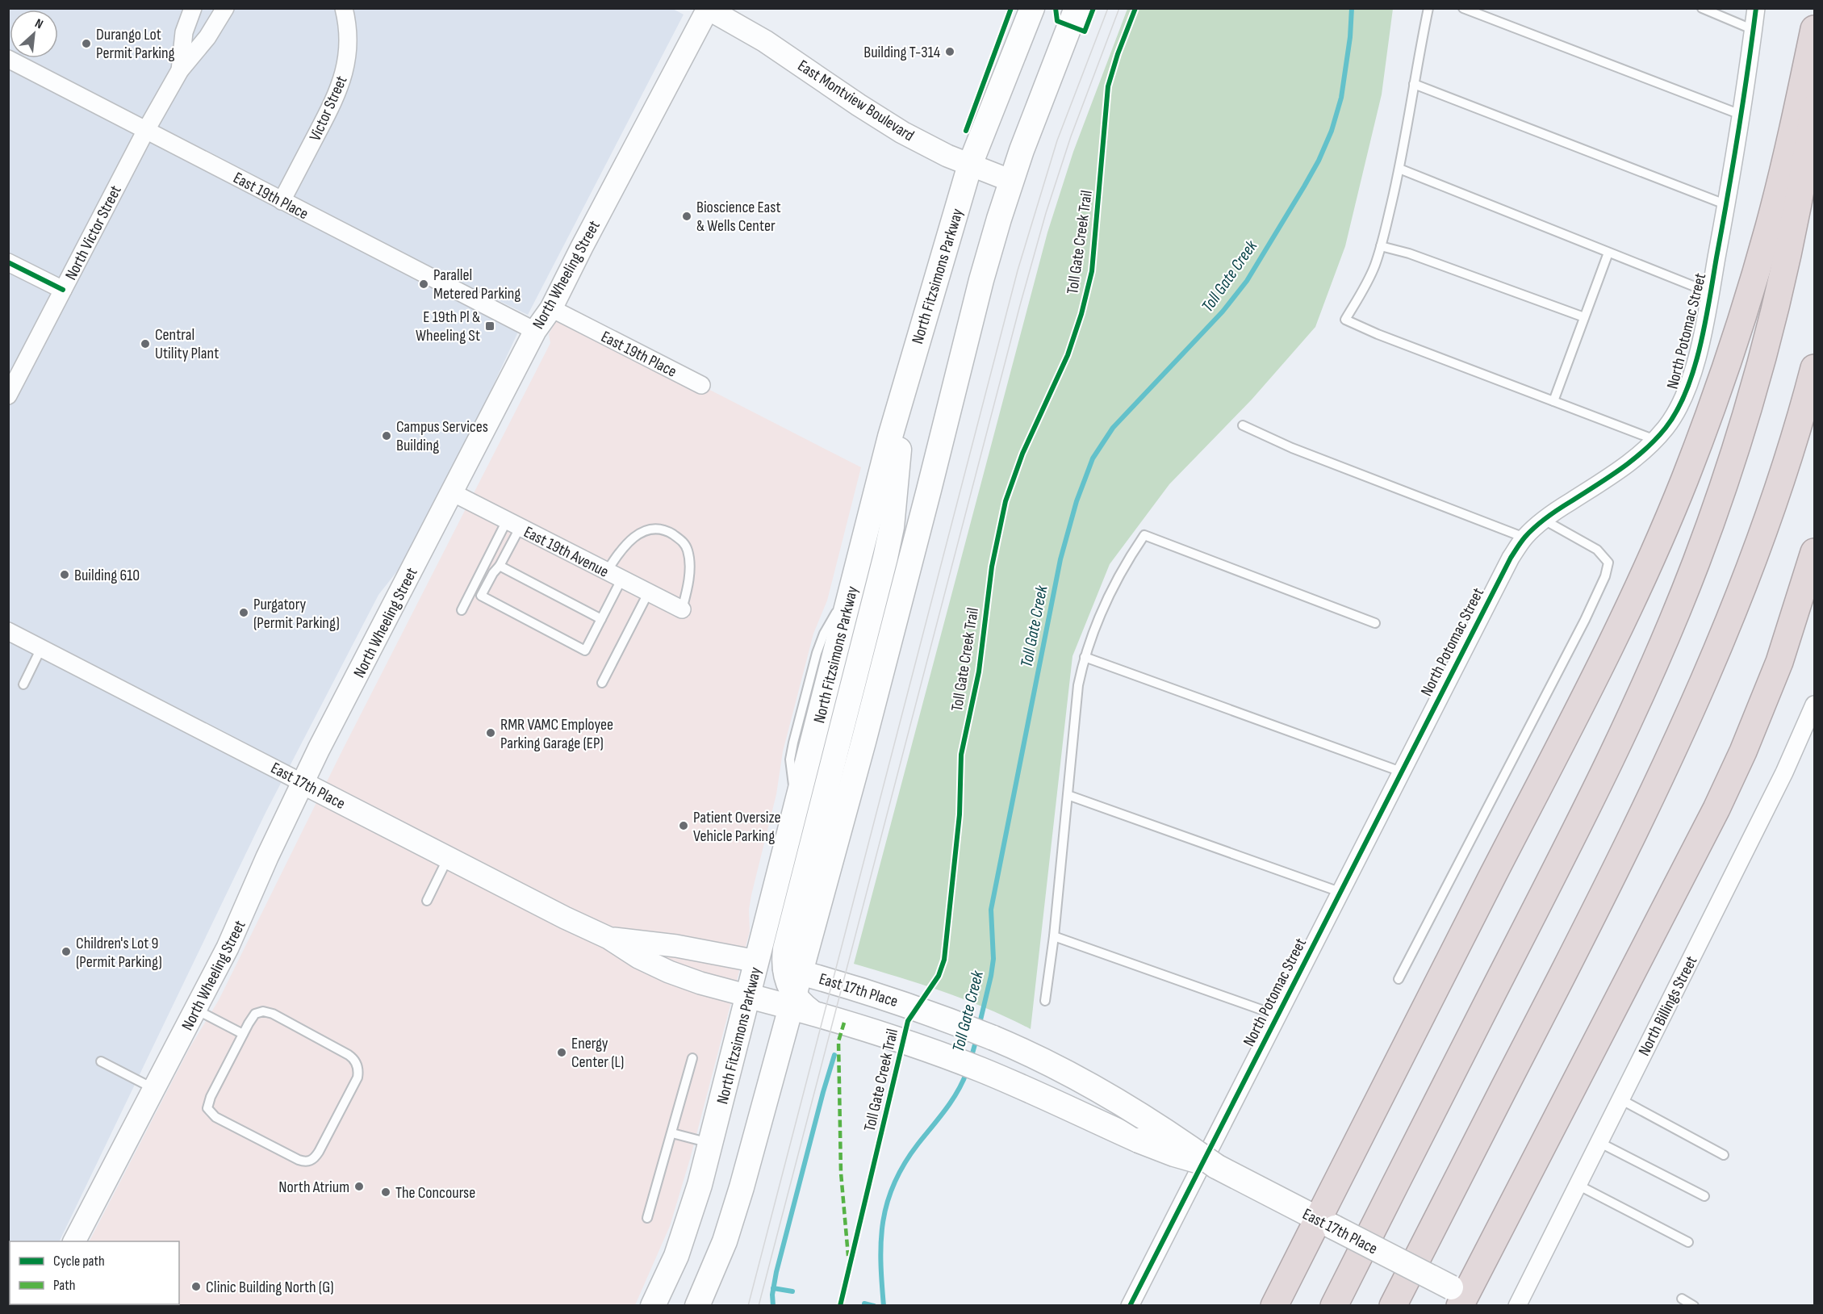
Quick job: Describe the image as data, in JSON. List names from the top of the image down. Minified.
{"streets":{"main road":["North Fitzsimons Parkway","East 17th Place"],"street":["East Montview Boulevard","Victor Street","East 19th Place","North Victor Street","North Wheeling Street","North Potomac Street","East 19th Avenue","North Billings Street"],"cycle path":["Toll Gate Creek Trail"]},"crossings":[["East Montview Boulevard","North Wheeling Street"],["East Montview Boulevard","North Fitzsimons Parkway"],["Victor Street","East 19th Place"],["East 19th Place","North Victor Street"],["East 19th Place","North Wheeling Street"],["North Wheeling Street","East 19th Avenue"],["North Wheeling Street","East 17th Place"],["North Fitzsimons Parkway","East 17th Place"]],"water":["Toll Gate Creek"],"places":{"other":["Durango Lot Permit Parking","Building T-314","Bioscience East & Wells Center","Parallel Metered Parking","Central Utility Plant","Campus Services Building","Building 610","Purgatory (Permit Parking)","RMR VAMC Employee Parking Garage (EP)","Patient Oversize Vehicle Parking","Children's Lot 9 (Permit Parking)","Energy Center (L)","North Atrium","The Concourse","Clinic Building North (G)"],"transit":["E 19th Pl & Wheeling St"]},"legend":["Cycle path","Path"],"north":"top right"}
